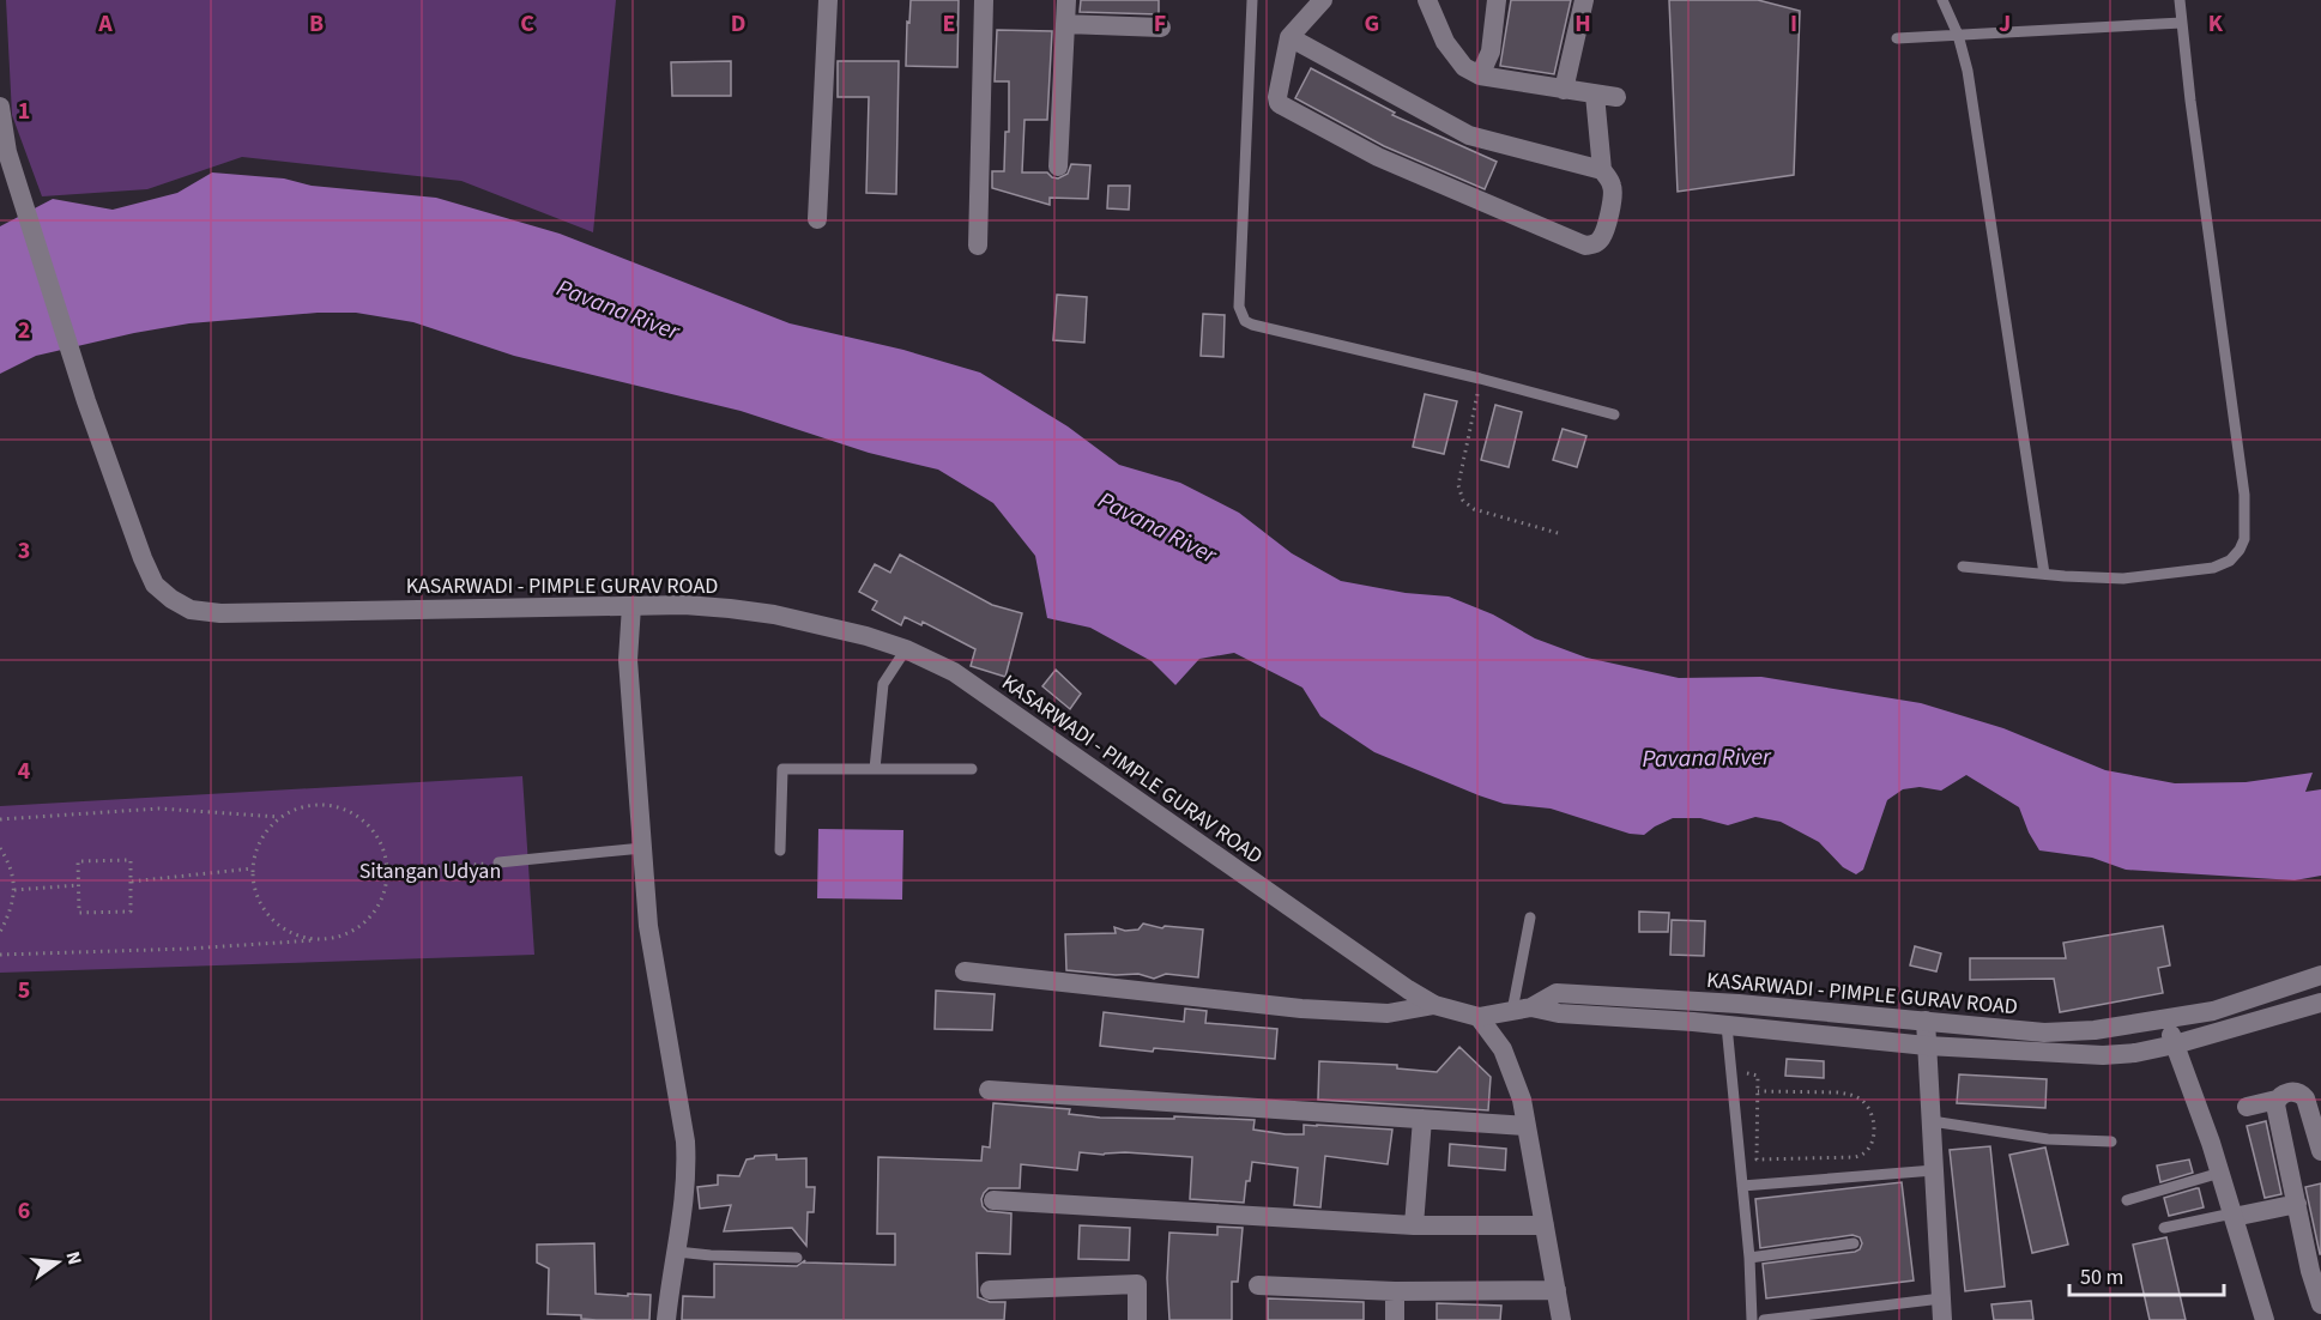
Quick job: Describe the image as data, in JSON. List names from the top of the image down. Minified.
{"streets":{"street":["KASARWADI - PIMPLE GURAV ROAD"]},"water":["Pavana River"],"parks":["Sitangan Udyan"],"scale_bar":"50 m","north":"right","grid":{"columns":["A","B","C","D","E","F","G","H","I","J","K"],"rows":["1","2","3","4","5","6"]}}
